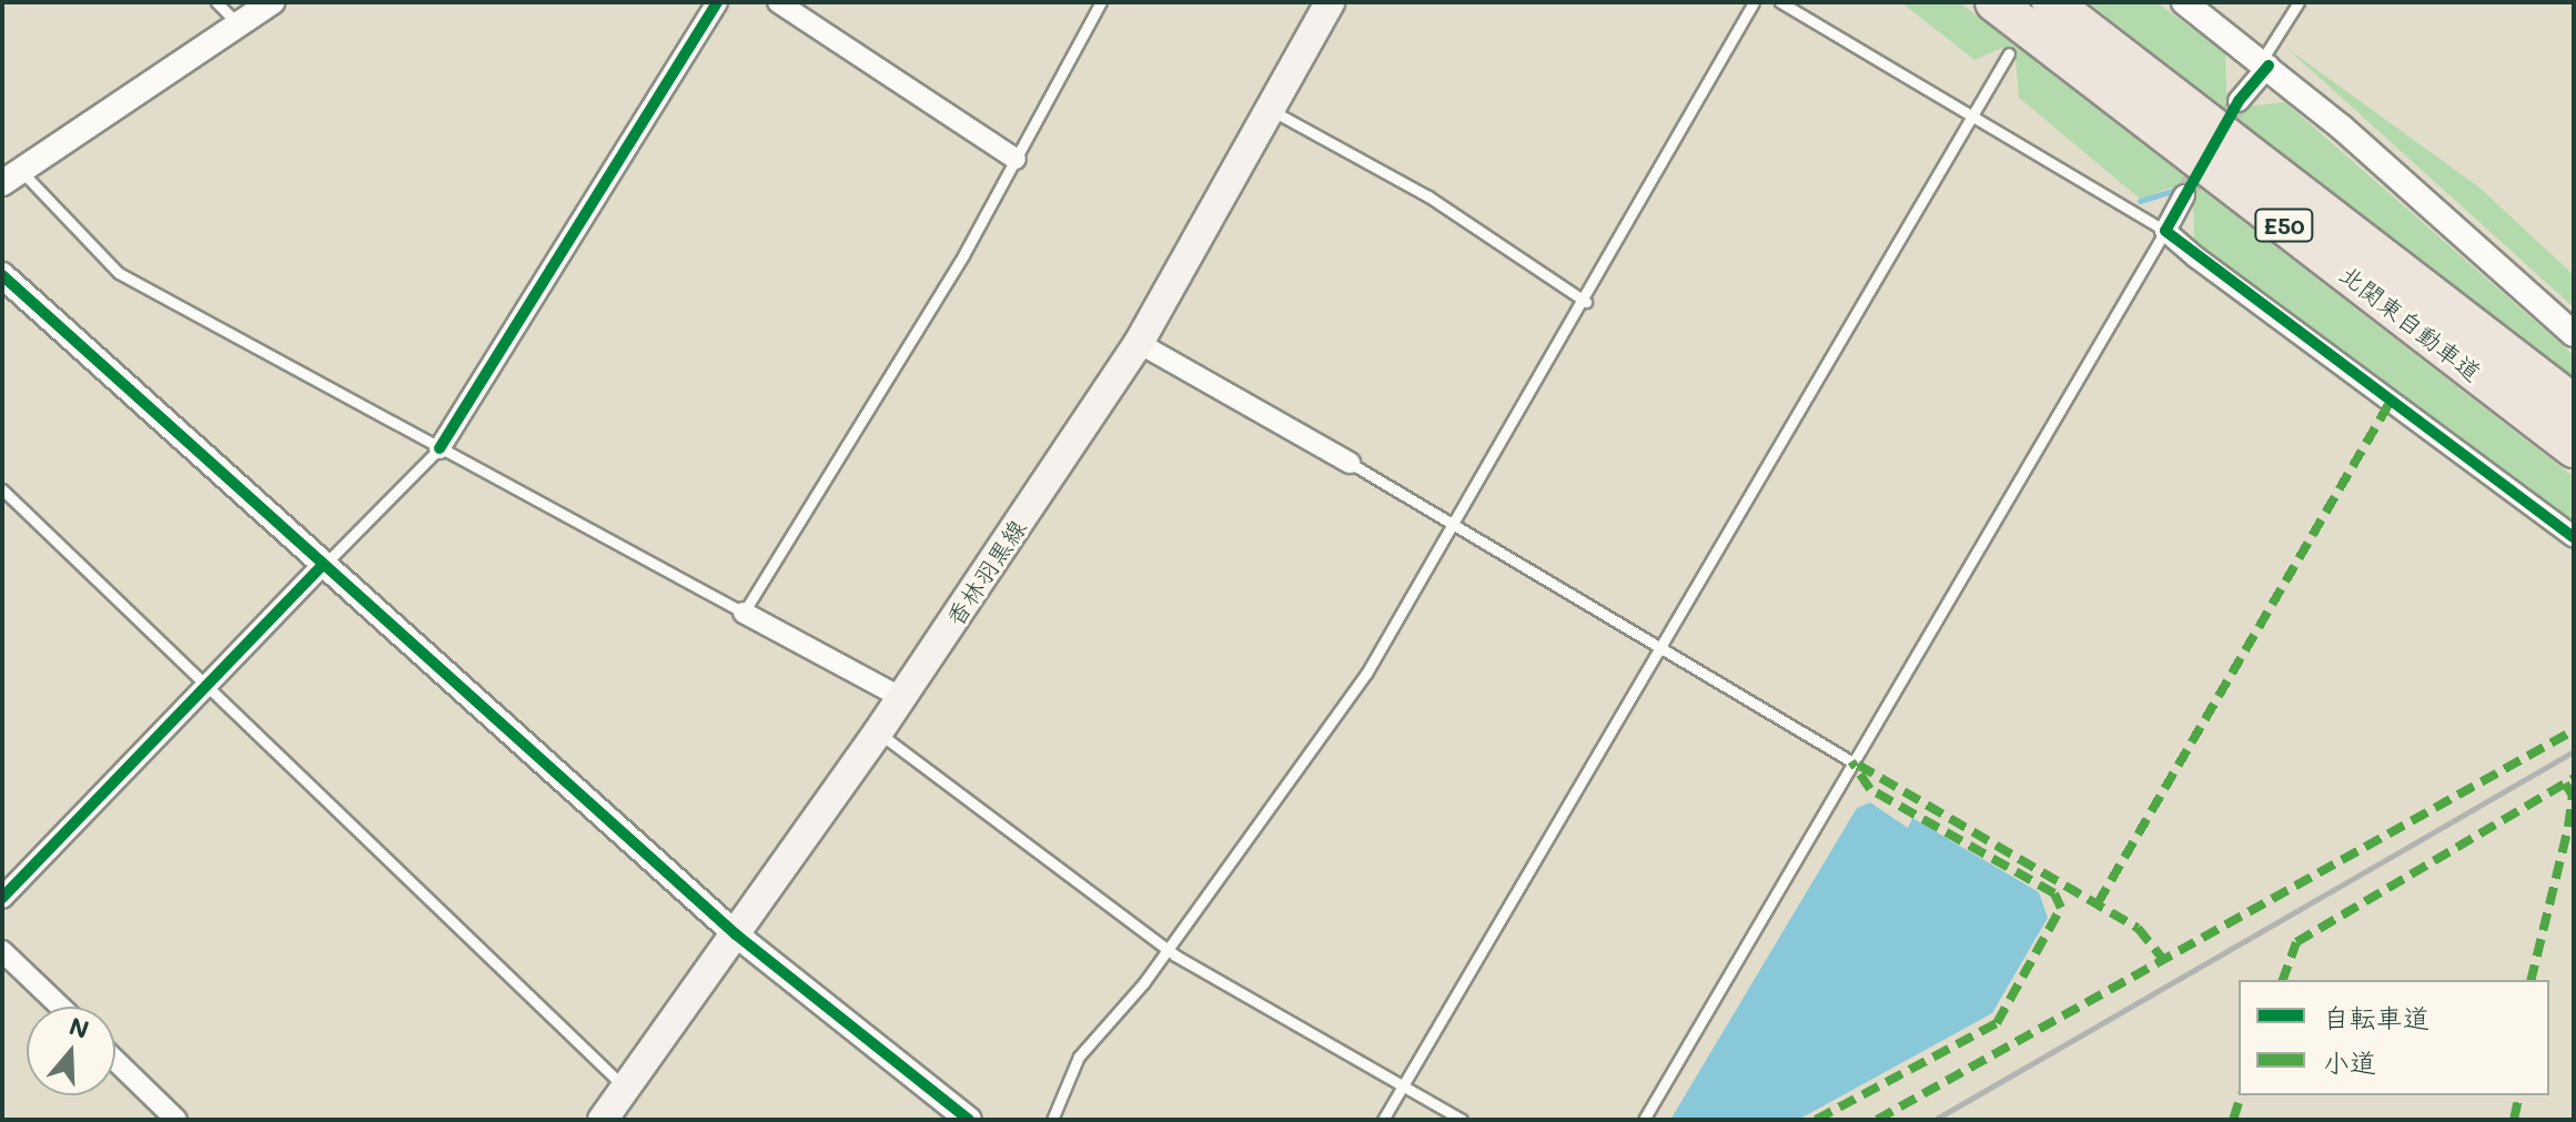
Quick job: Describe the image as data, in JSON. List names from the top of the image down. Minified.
{"streets":{"highway":["E50","北関東自動車道"],"main road":["香林羽黒線"]},"legend":["自転車道","小道"],"north":"top"}
